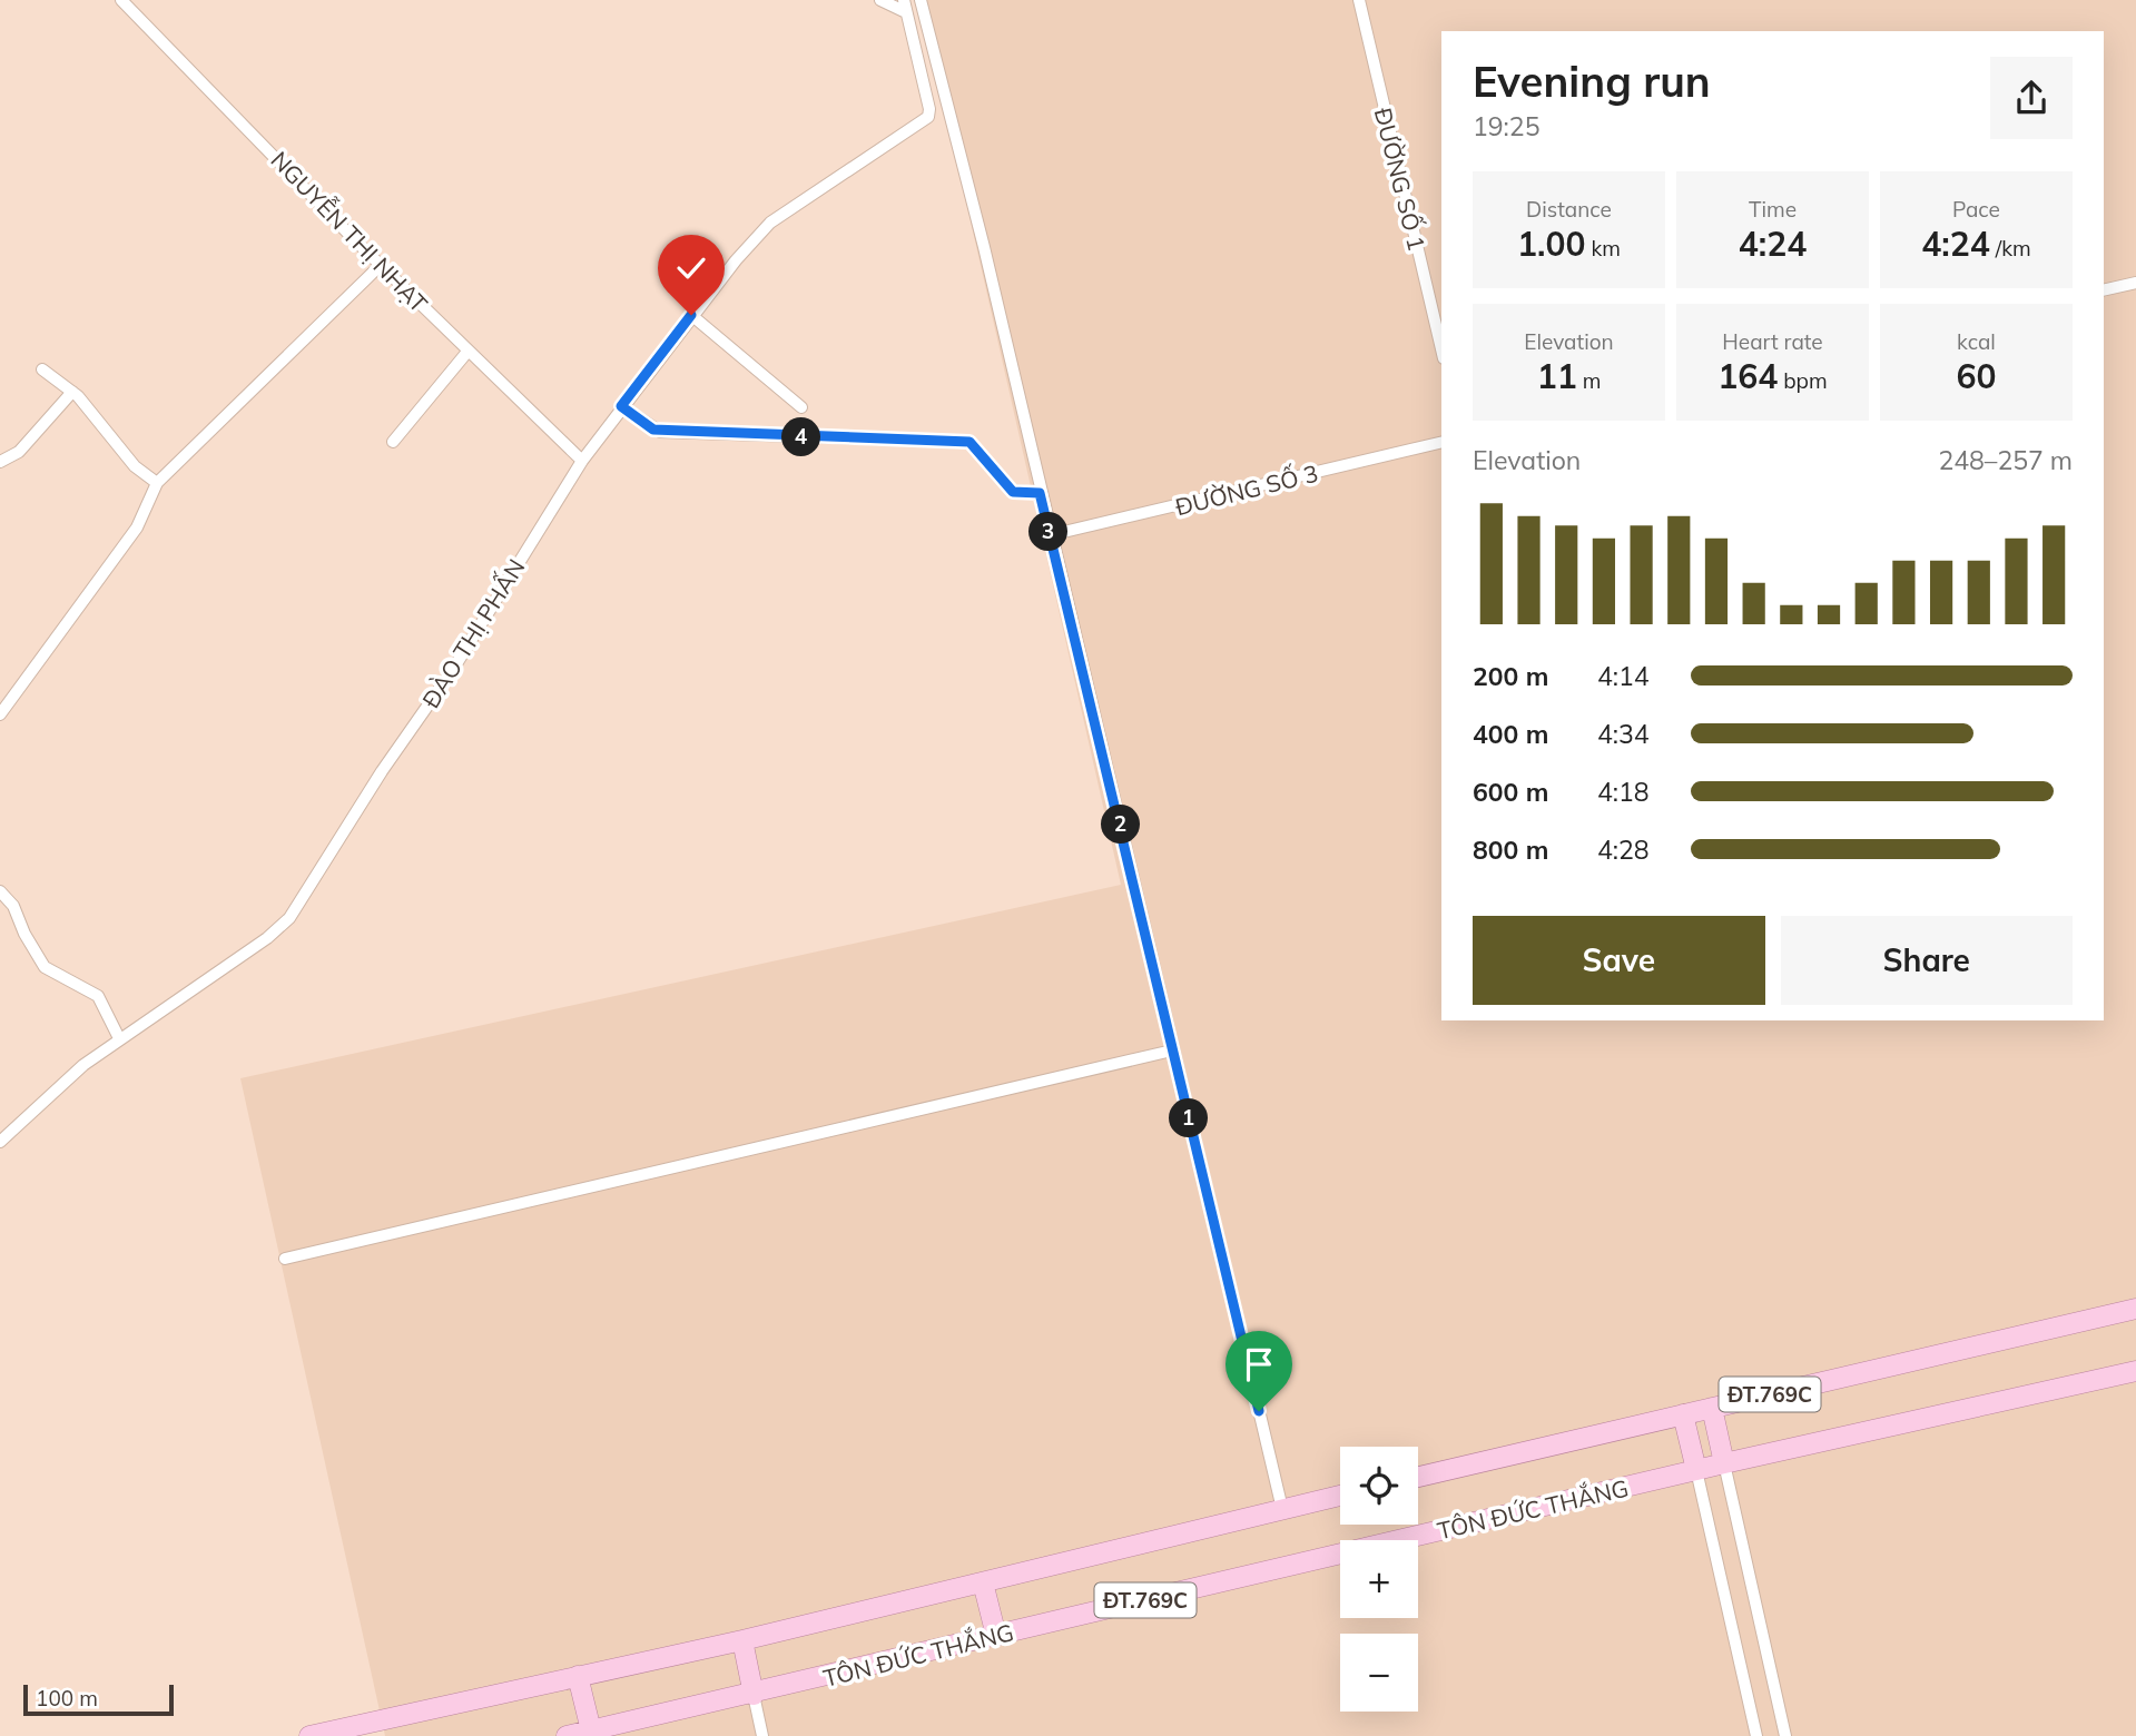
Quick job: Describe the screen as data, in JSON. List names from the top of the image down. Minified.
{"streets":{"main road":["ĐT.769C","TÔN ĐỨC THẮNG"],"street":["ĐƯỜNG SỐ 1","NGUYỄN THỊ NHẠT","ĐƯỜNG SỐ 3","ĐÀO THỊ PHẤN"]},"crossings":[["NGUYỄN THỊ NHẠT","ĐÀO THỊ PHẤN"]],"scale_bar":"100 m","page":{"heading":["Evening run","19:25"],"stats":[["Distance","1.00 km"],["Time","4:24"],["Pace","4:24 /km"],["Elevation","11 m"],["Heart rate","164 bpm"],["kcal","60"]],"pins":["4","3","2","1"],"chart":["Elevation","248–257 m"],"list":[{"name":"200 m","note":"4:14"},{"name":"400 m","note":"4:34"},{"name":"600 m","note":"4:18"},{"name":"800 m","note":"4:28"}],"buttons":["Save","Share"],"map_buttons":["+","−"],"scale":"100 m"}}
